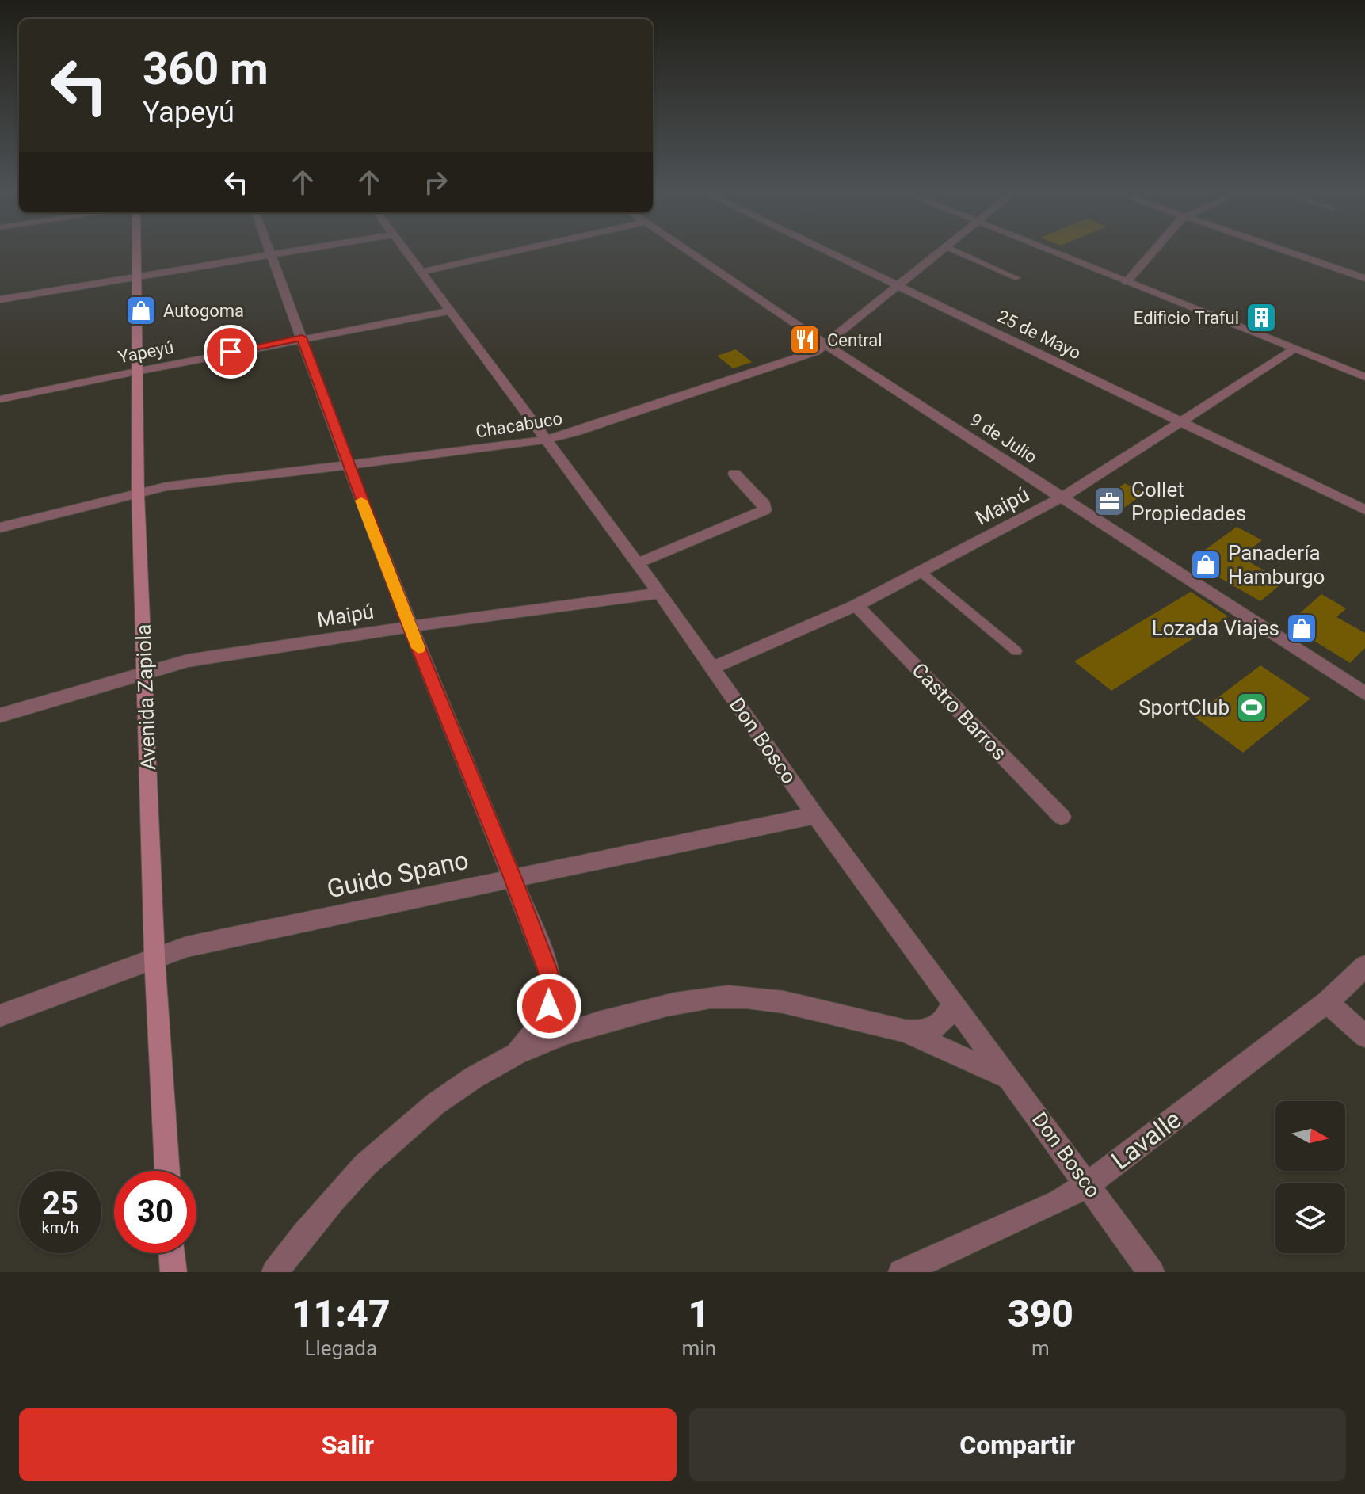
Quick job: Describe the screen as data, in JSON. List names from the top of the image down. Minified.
{"streets":{"main road":["Avenida Zapiola"],"street":["25 de Mayo","Yapeyú","Chacabuco","9 de Julio","Maipú","Castro Barros","Don Bosco","Guido Spano","Lavalle"]},"crossings":[["25 de Mayo","Chacabuco"],["25 de Mayo","Maipú"],["Yapeyú","Avenida Zapiola"],["Yapeyú","Don Bosco"],["Chacabuco","9 de Julio"],["Chacabuco","Avenida Zapiola"],["Chacabuco","Don Bosco"],["9 de Julio","Maipú"],["Maipú","Avenida Zapiola"],["Maipú","Castro Barros"],["Maipú","Don Bosco"],["Avenida Zapiola","Guido Spano"],["Don Bosco","Guido Spano"],["Don Bosco","Lavalle"]],"places":{"shop":["Autogoma","Panadería Hamburgo","Lozada Viajes"],"building":["Edificio Traful"],"restaurant":["Central"],"office":["Collet Propiedades"],"sports":["SportClub"]},"north":"right","page":{"turn":["360 m","Yapeyú"],"speed":"25 km/h","limit":"30","eta":["11:47","Llegada","1","min","390","m"],"buttons":["Salir","Compartir"]}}
